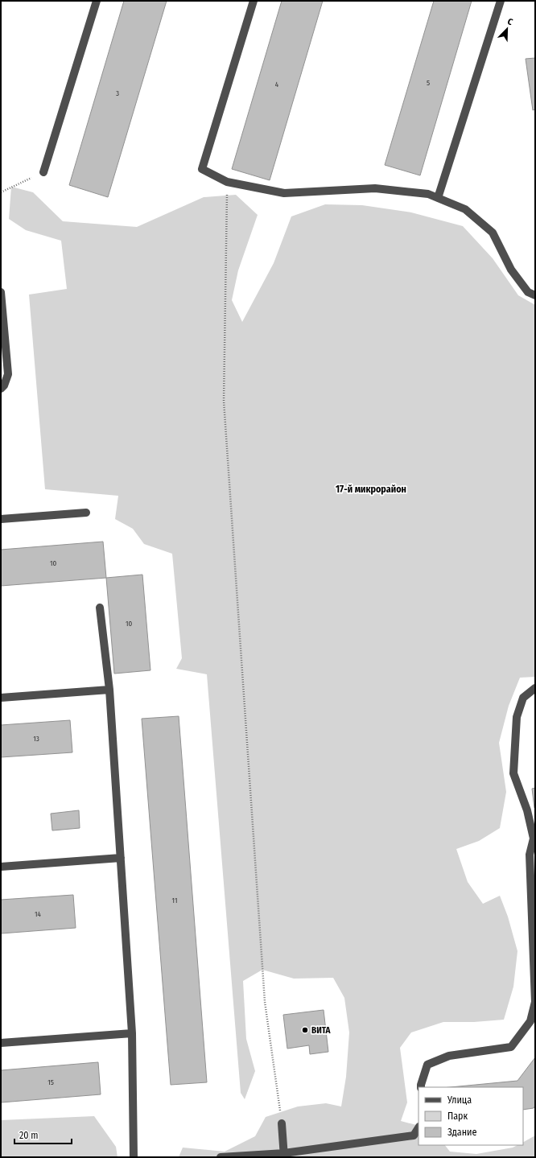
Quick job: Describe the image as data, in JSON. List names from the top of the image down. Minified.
{"districts":["17-й микрорайон"],"places":["ВИТА"],"house_numbers":["5","4","3","10","10","13","11","14","15"],"legend":["Улица","Парк","Здание"],"scale_bar":"20 m","north":"top right"}
